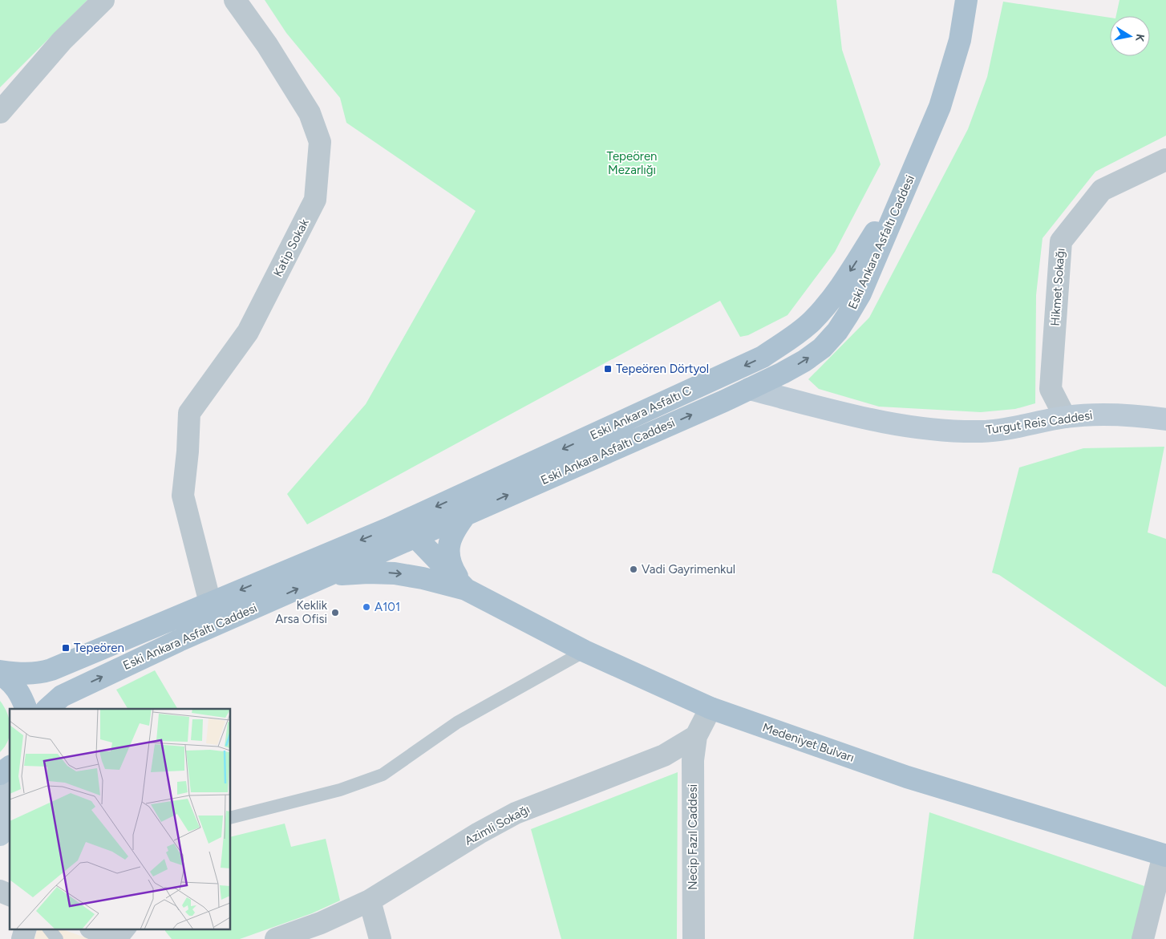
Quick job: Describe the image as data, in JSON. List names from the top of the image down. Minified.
{"streets":{"main road":["Eski Ankara Asfaltı Caddesi","Eski Ankara Asfaltı C","Medeniyet Bulvarı"],"street":["Katip Sokak","Hikmet Sokağı","Turgut Reis Caddesi","Azimli Sokağı","Necip Fazıl Caddesi"]},"crossings":[["Eski Ankara Asfaltı Caddesi","Katip Sokak"],["Eski Ankara Asfaltı Caddesi","Eski Ankara Asfaltı C"],["Eski Ankara Asfaltı Caddesi","Turgut Reis Caddesi"],["Eski Ankara Asfaltı Caddesi","Medeniyet Bulvarı"],["Hikmet Sokağı","Turgut Reis Caddesi"],["Azimli Sokağı","Necip Fazıl Caddesi"]],"one_way":["Eski Ankara Asfaltı C"],"parks":["Tepeören Mezarlığı"],"places":{"transit":["Tepeören Dörtyol","Tepeören"],"other":["Vadi Gayrimenkul","A101","Keklik Arsa Ofisi"]},"north":"right"}
